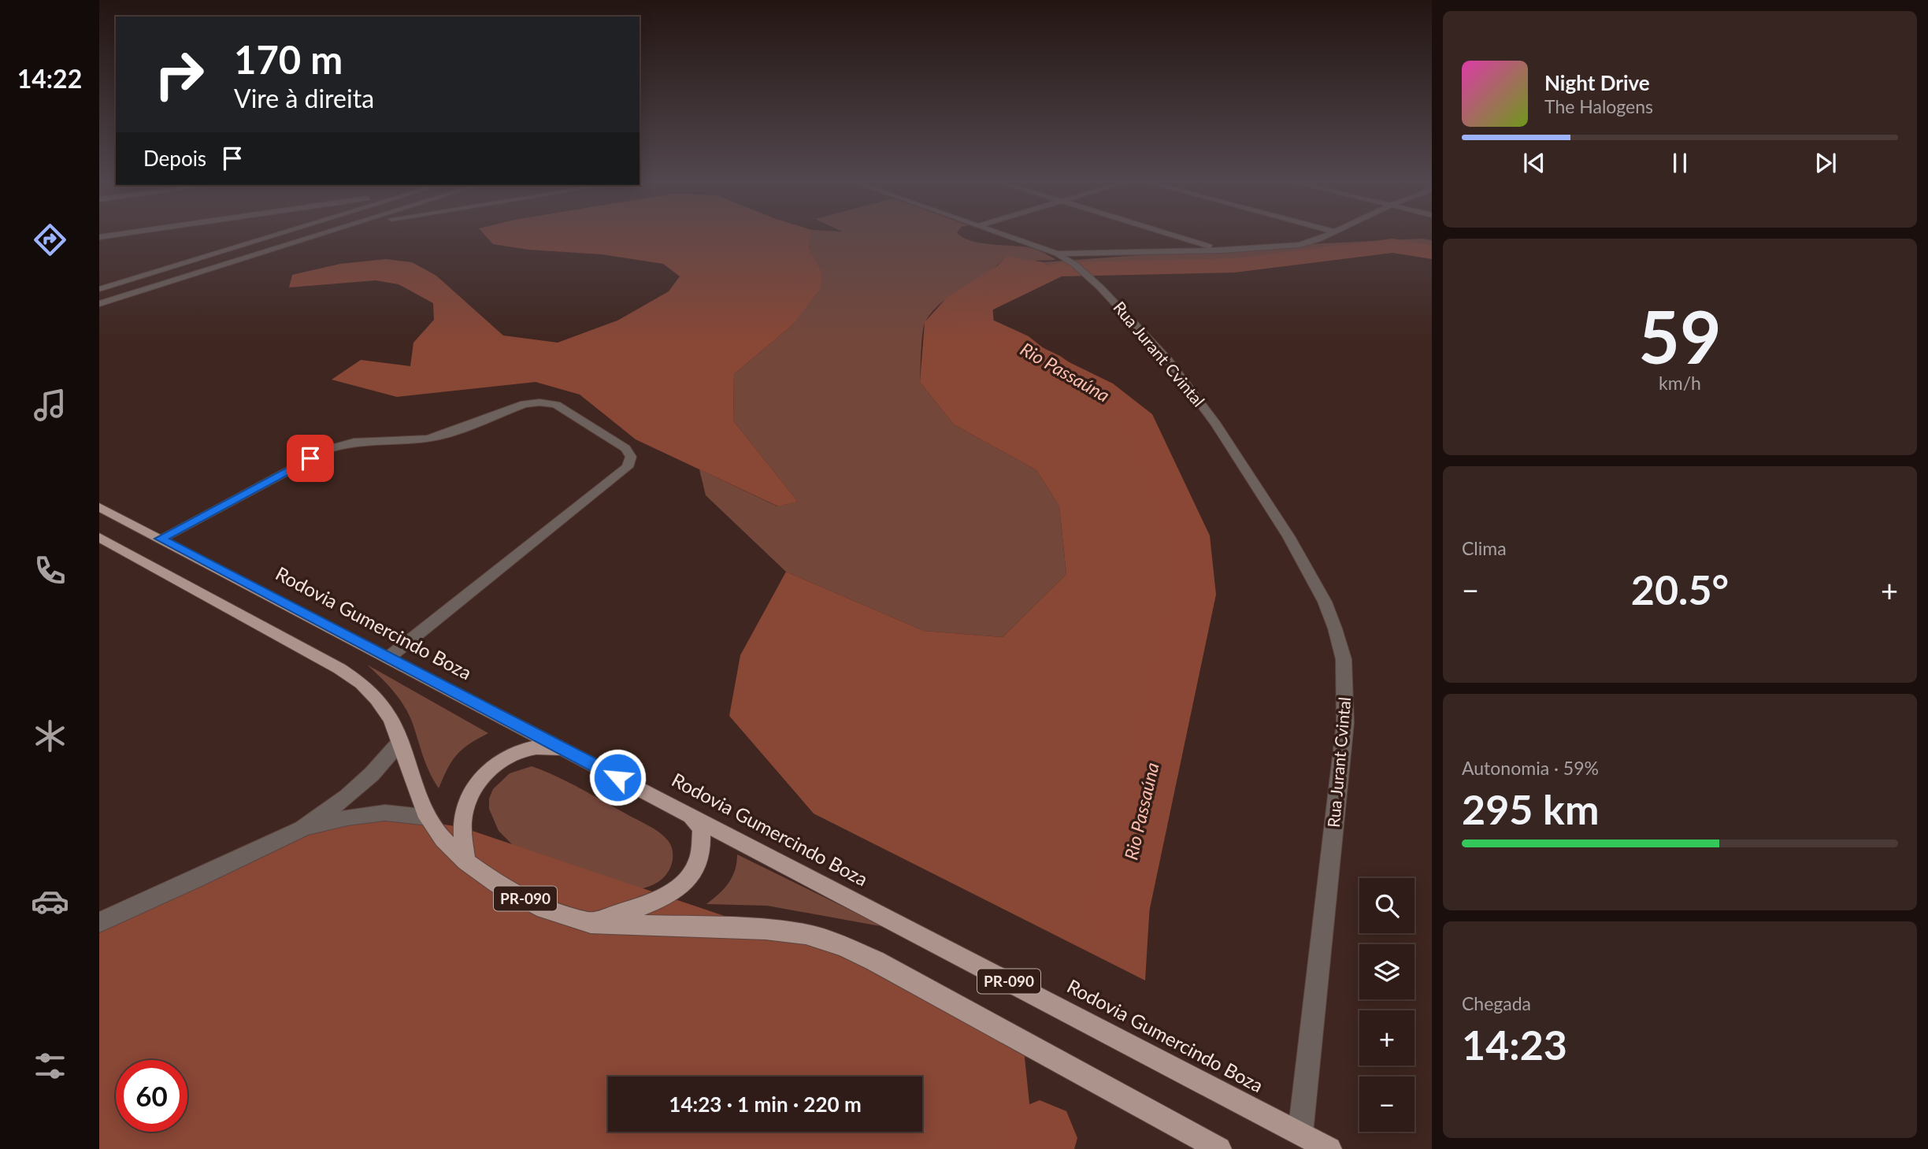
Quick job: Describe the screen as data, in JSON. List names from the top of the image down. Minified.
{"streets":{"main road":["Rodovia Gumercindo Boza","PR-090"],"street":["Rua Jurant Cvintal"]},"crossings":[["Rua Jurant Cvintal","Rodovia Gumercindo Boza"]],"water":["Rio Passaúna"],"page":{"tabs":"14:22","turn":["170 m","Vire à direita"],"song":["Night Drive","The Halogens"],"then":"Depois","tile":[["59","km/h"],"Clima",["Autonomia · 59%","295 km"],["Chegada","14:23"]],"heat":["−","20.5°","+"],"map_buttons":["+","−"],"limit":"60","trip":"14:23 · 1 min · 220 m"}}
